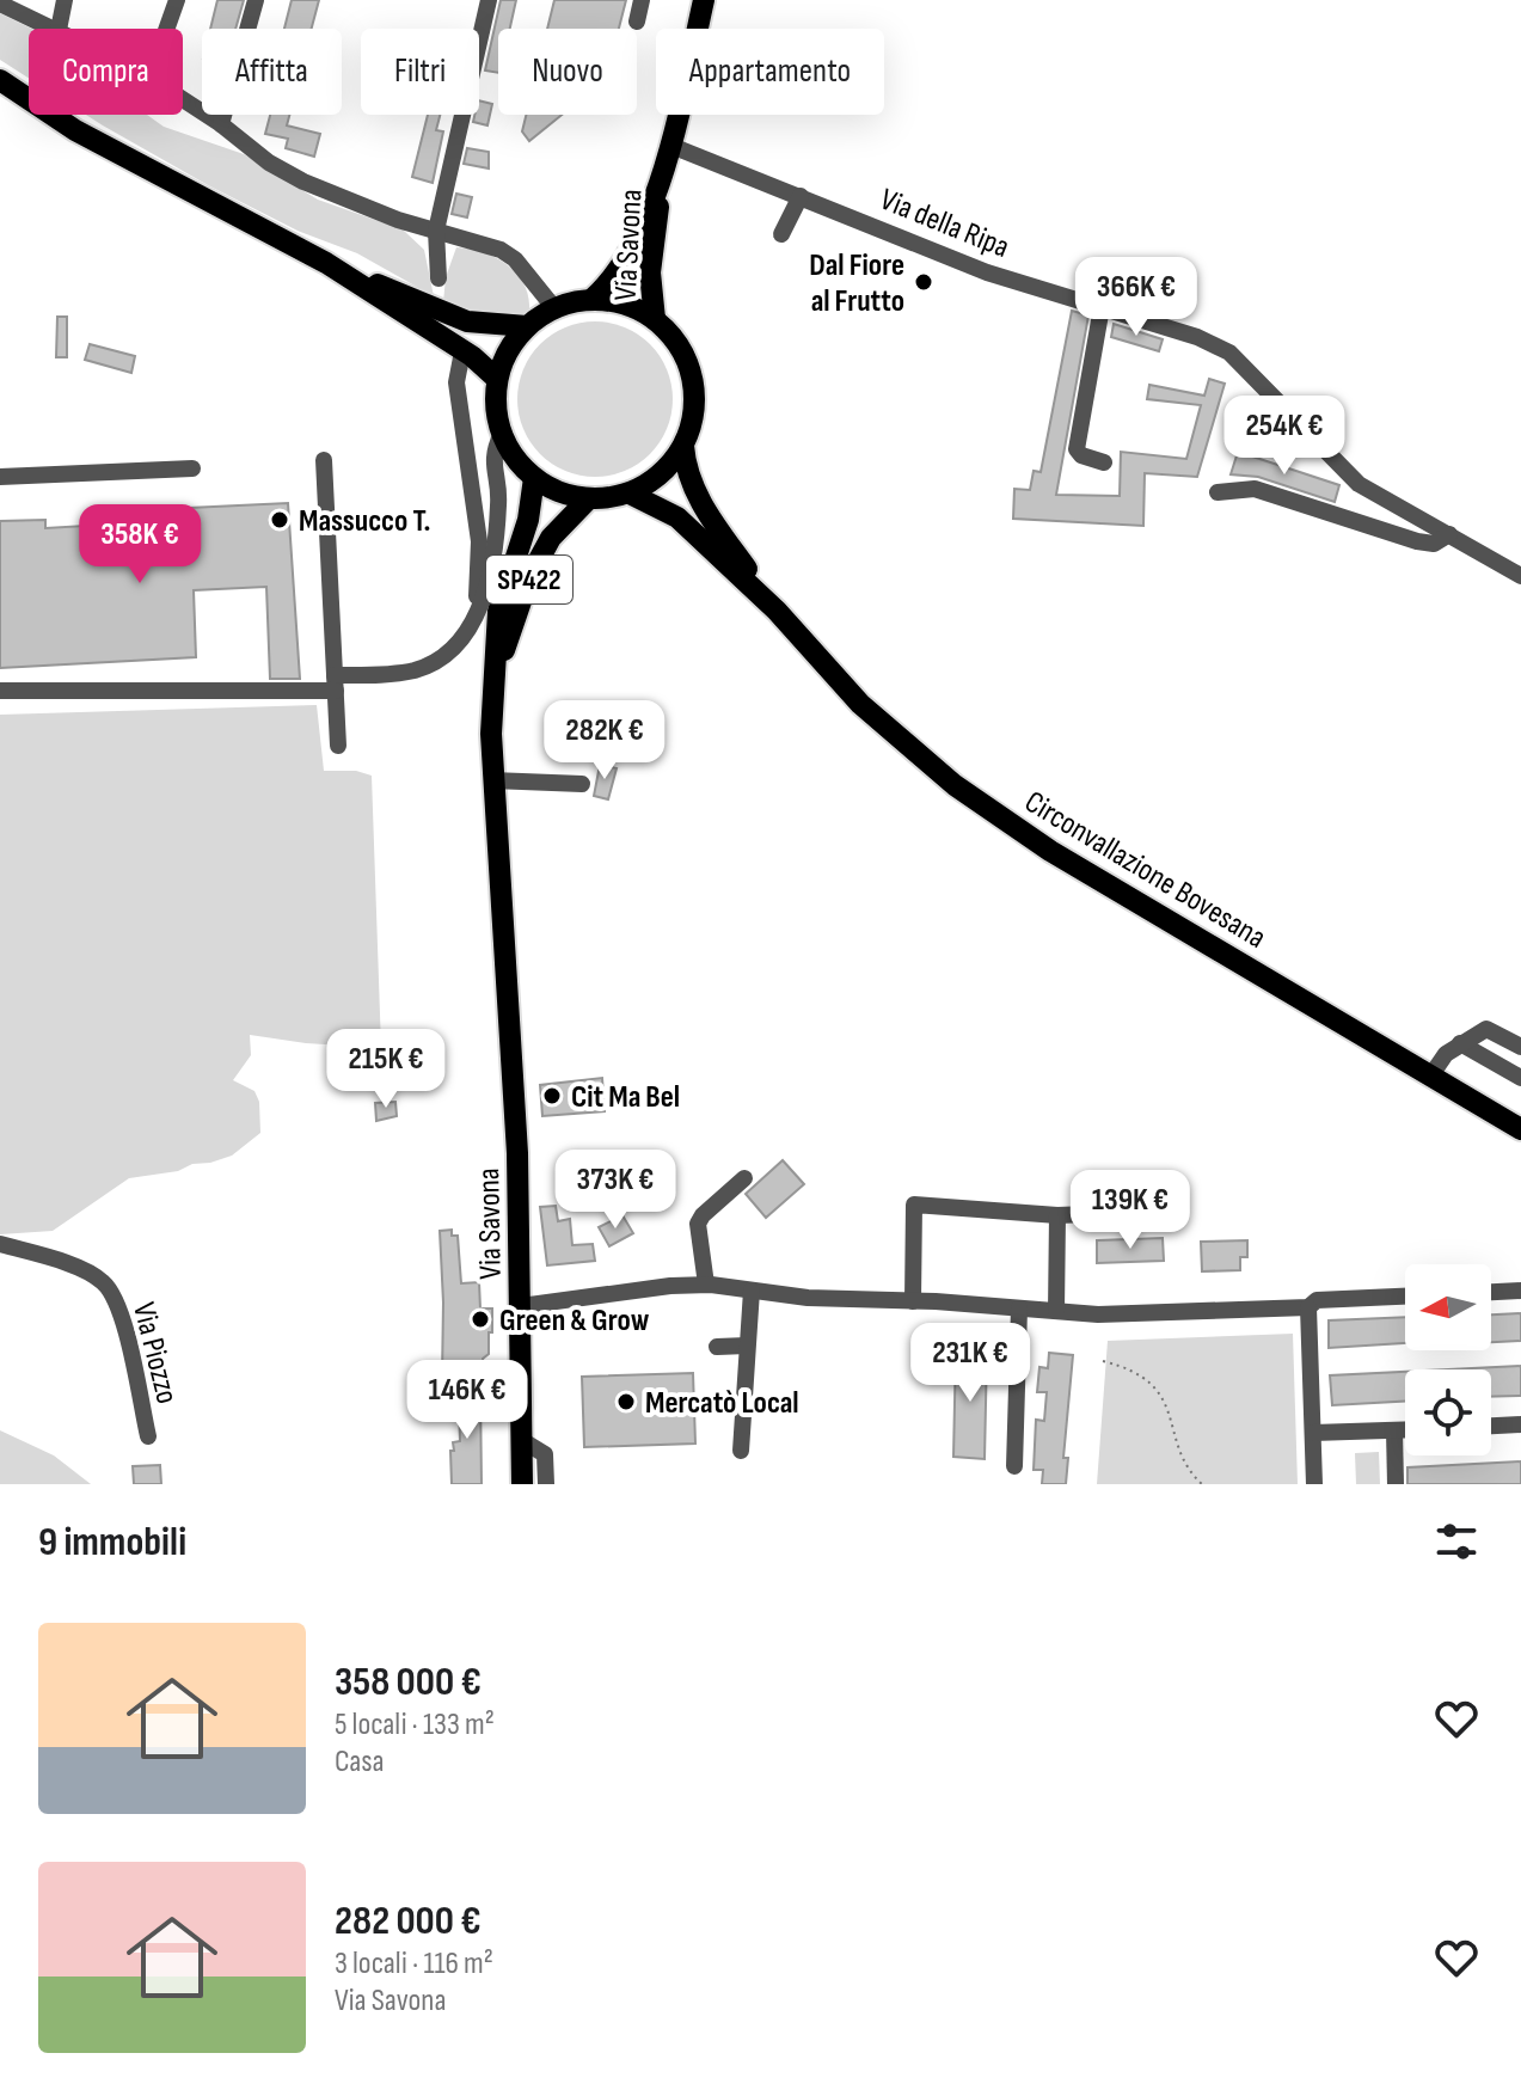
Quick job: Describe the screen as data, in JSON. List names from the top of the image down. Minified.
{"streets":{"main road":["Via Savona","SP422","Circonvallazione Bovesana"],"street":["Via della Ripa","Via Piozzo"]},"crossings":[["Via della Ripa","Via Savona"],["Via Savona","Circonvallazione Bovesana"]],"places":["Dal Fiore al Frutto","Massucco T.","Cit Ma Bel","Green & Grow","Mercatò Local"],"north":"left","page":{"chip":["Compra","Affitta","Filtri","Nuovo","Appartamento"],"price":["366K €","254K €","358K €","282K €","215K €","373K €","139K €","231K €","146K €"],"heading":"9 immobili","list":[{"name":"358 000 €","note":"5 locali · 133 m² · Casa"},{"name":"282 000 €","note":"3 locali · 116 m² · Via Savona"}]}}
